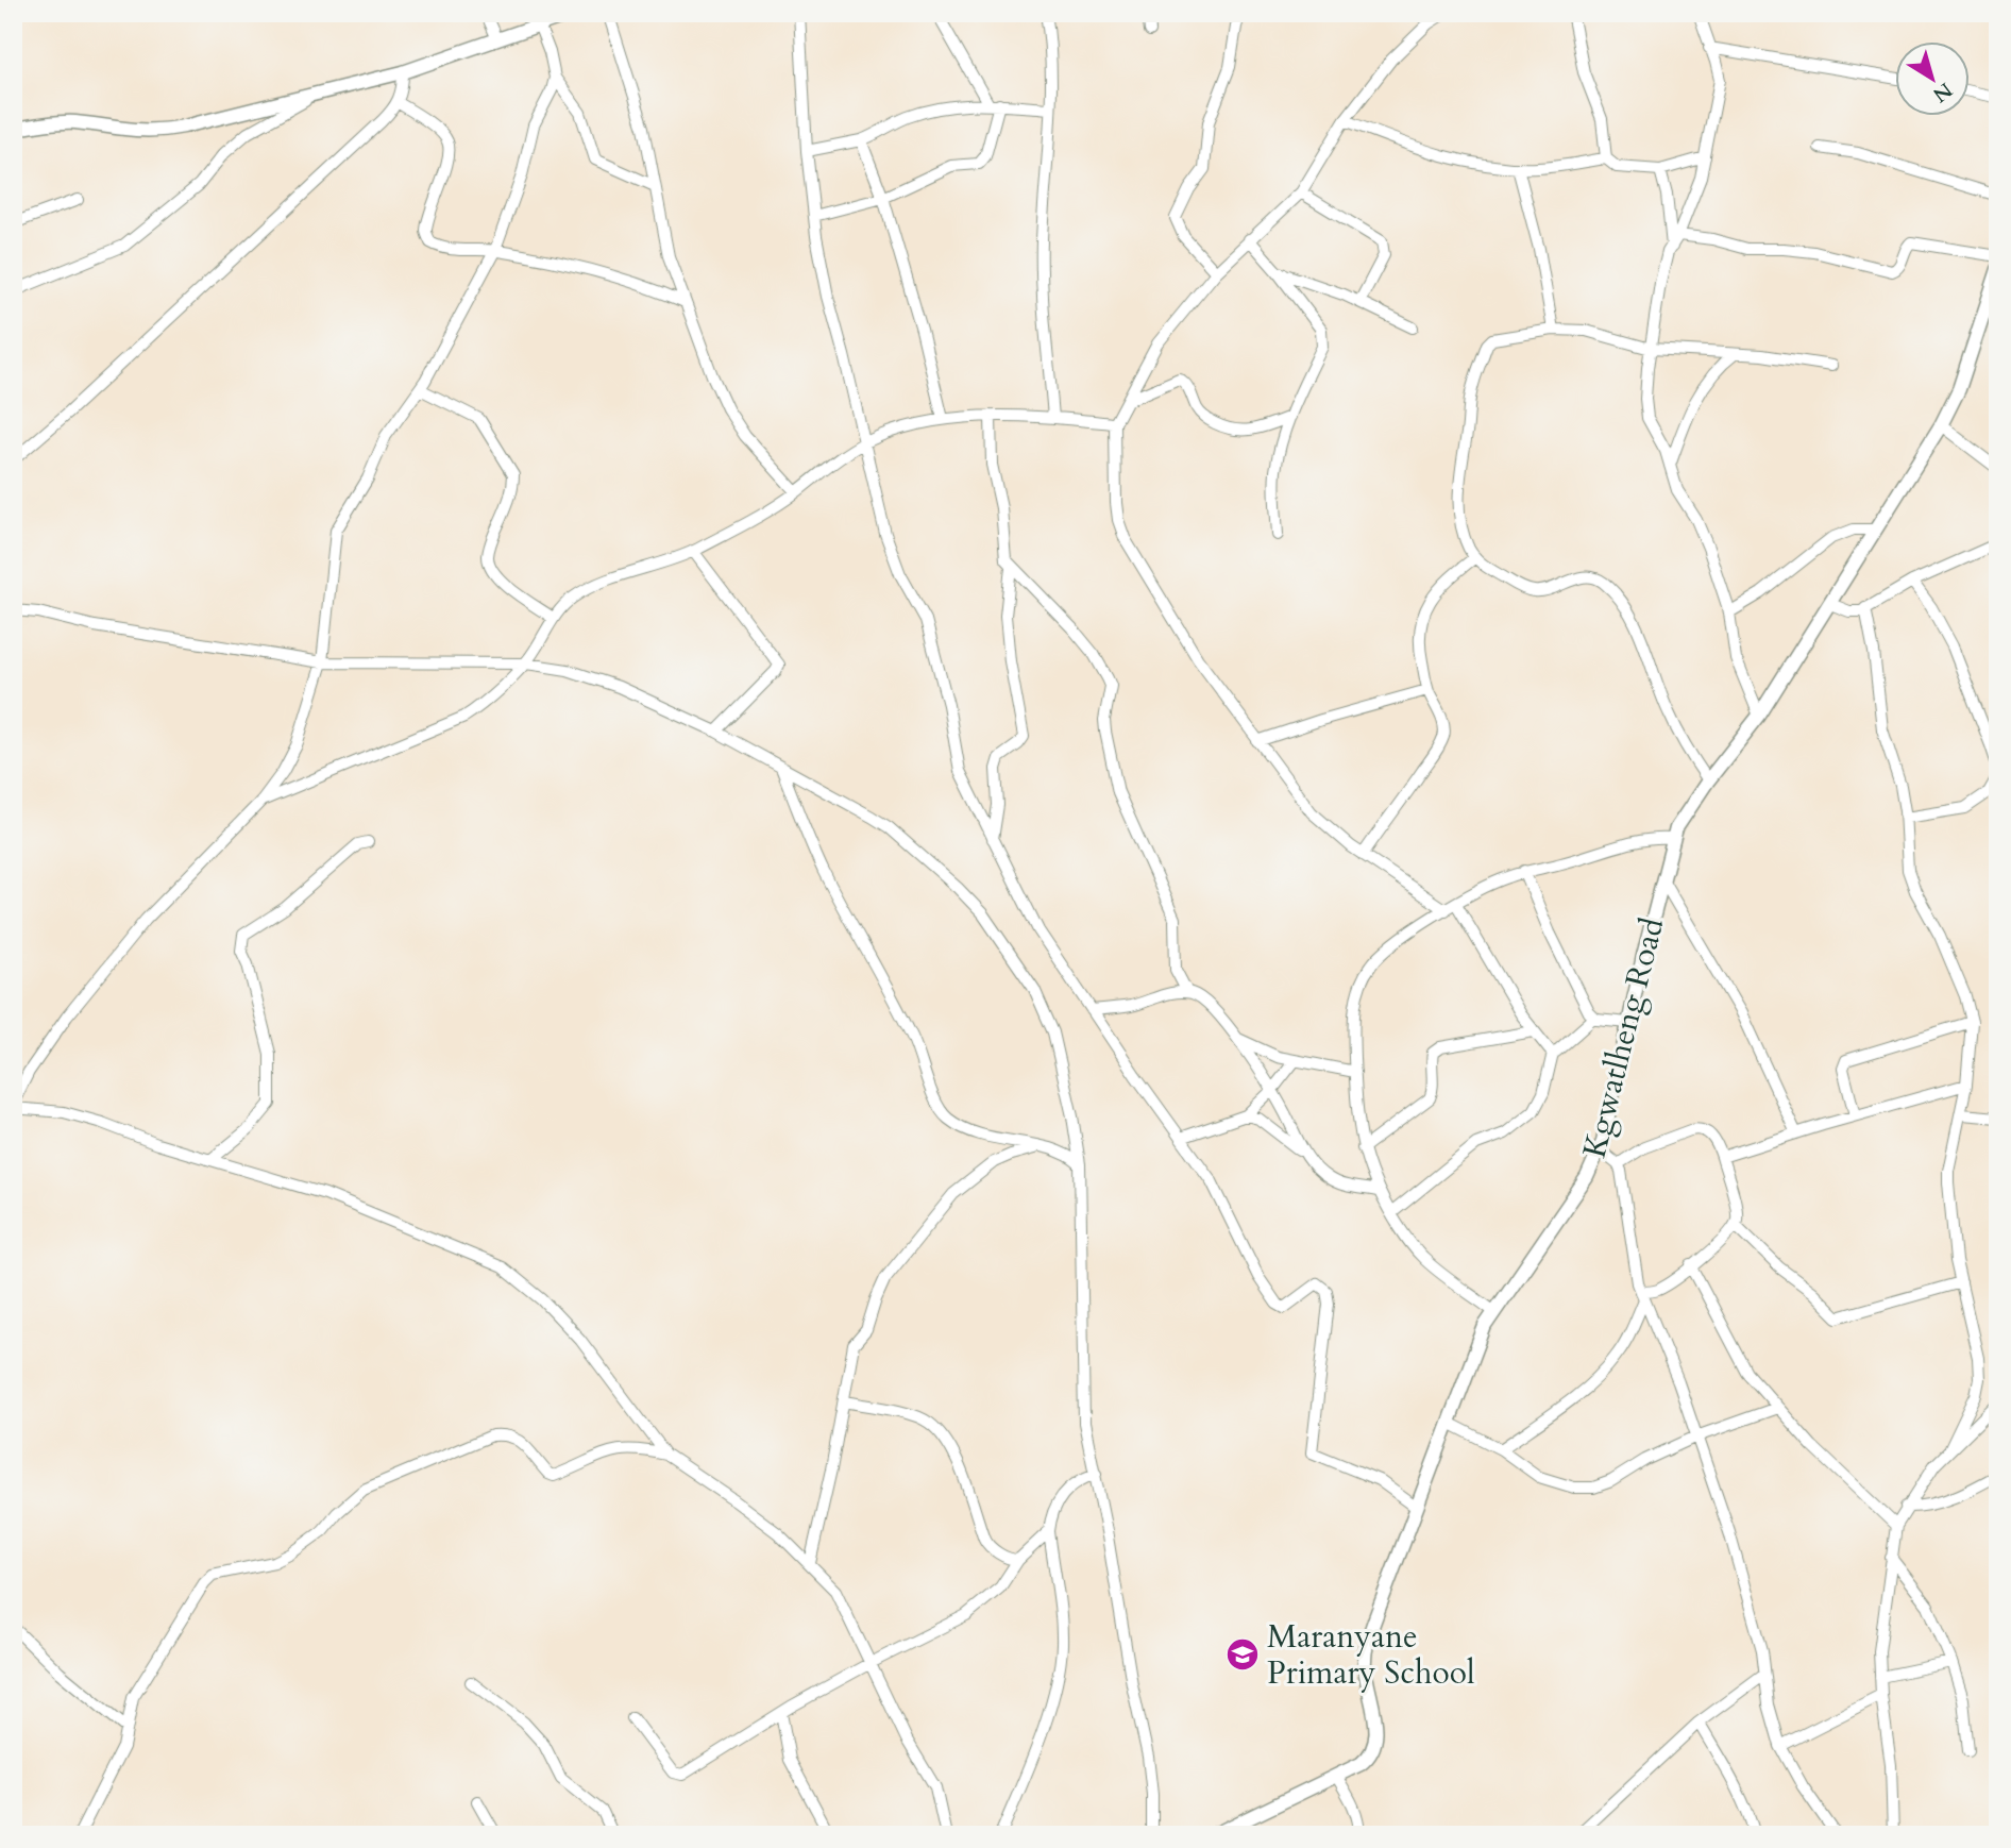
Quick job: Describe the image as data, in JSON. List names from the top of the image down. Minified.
{"streets":{"street":["Kgwatlheng Road"]},"places":{"school or university":["Maranyane Primary School"]},"north":"bottom right"}
